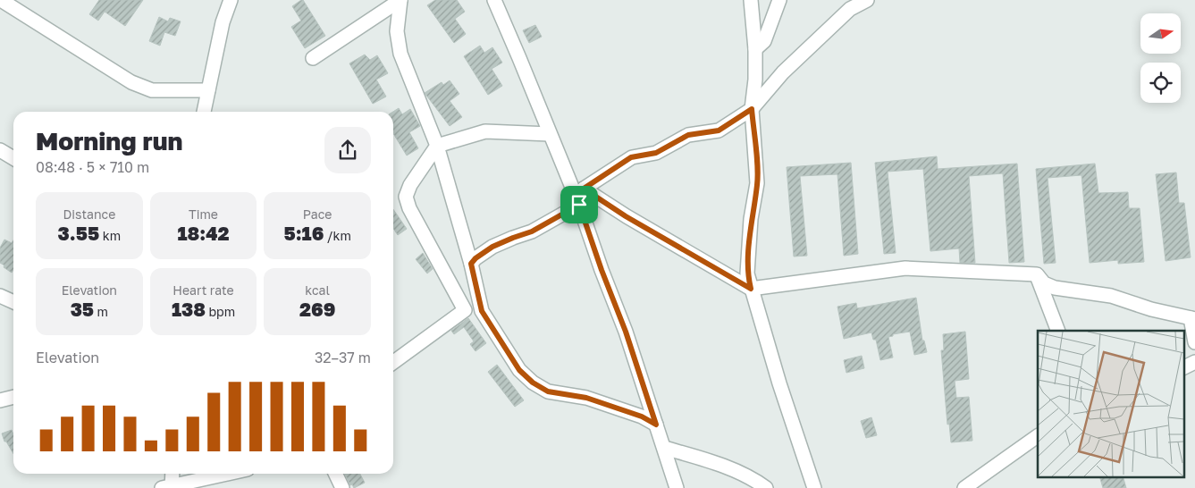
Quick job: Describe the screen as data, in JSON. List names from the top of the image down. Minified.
{"north":"right","page":{"heading":["Morning run","08:48 · 5 × 710 m"],"stats":[["Distance","3.55 km"],["Time","18:42"],["Pace","5:16 /km"],["Elevation","35 m"],["Heart rate","138 bpm"],["kcal","269"]],"chart":["Elevation","32–37 m"]}}
